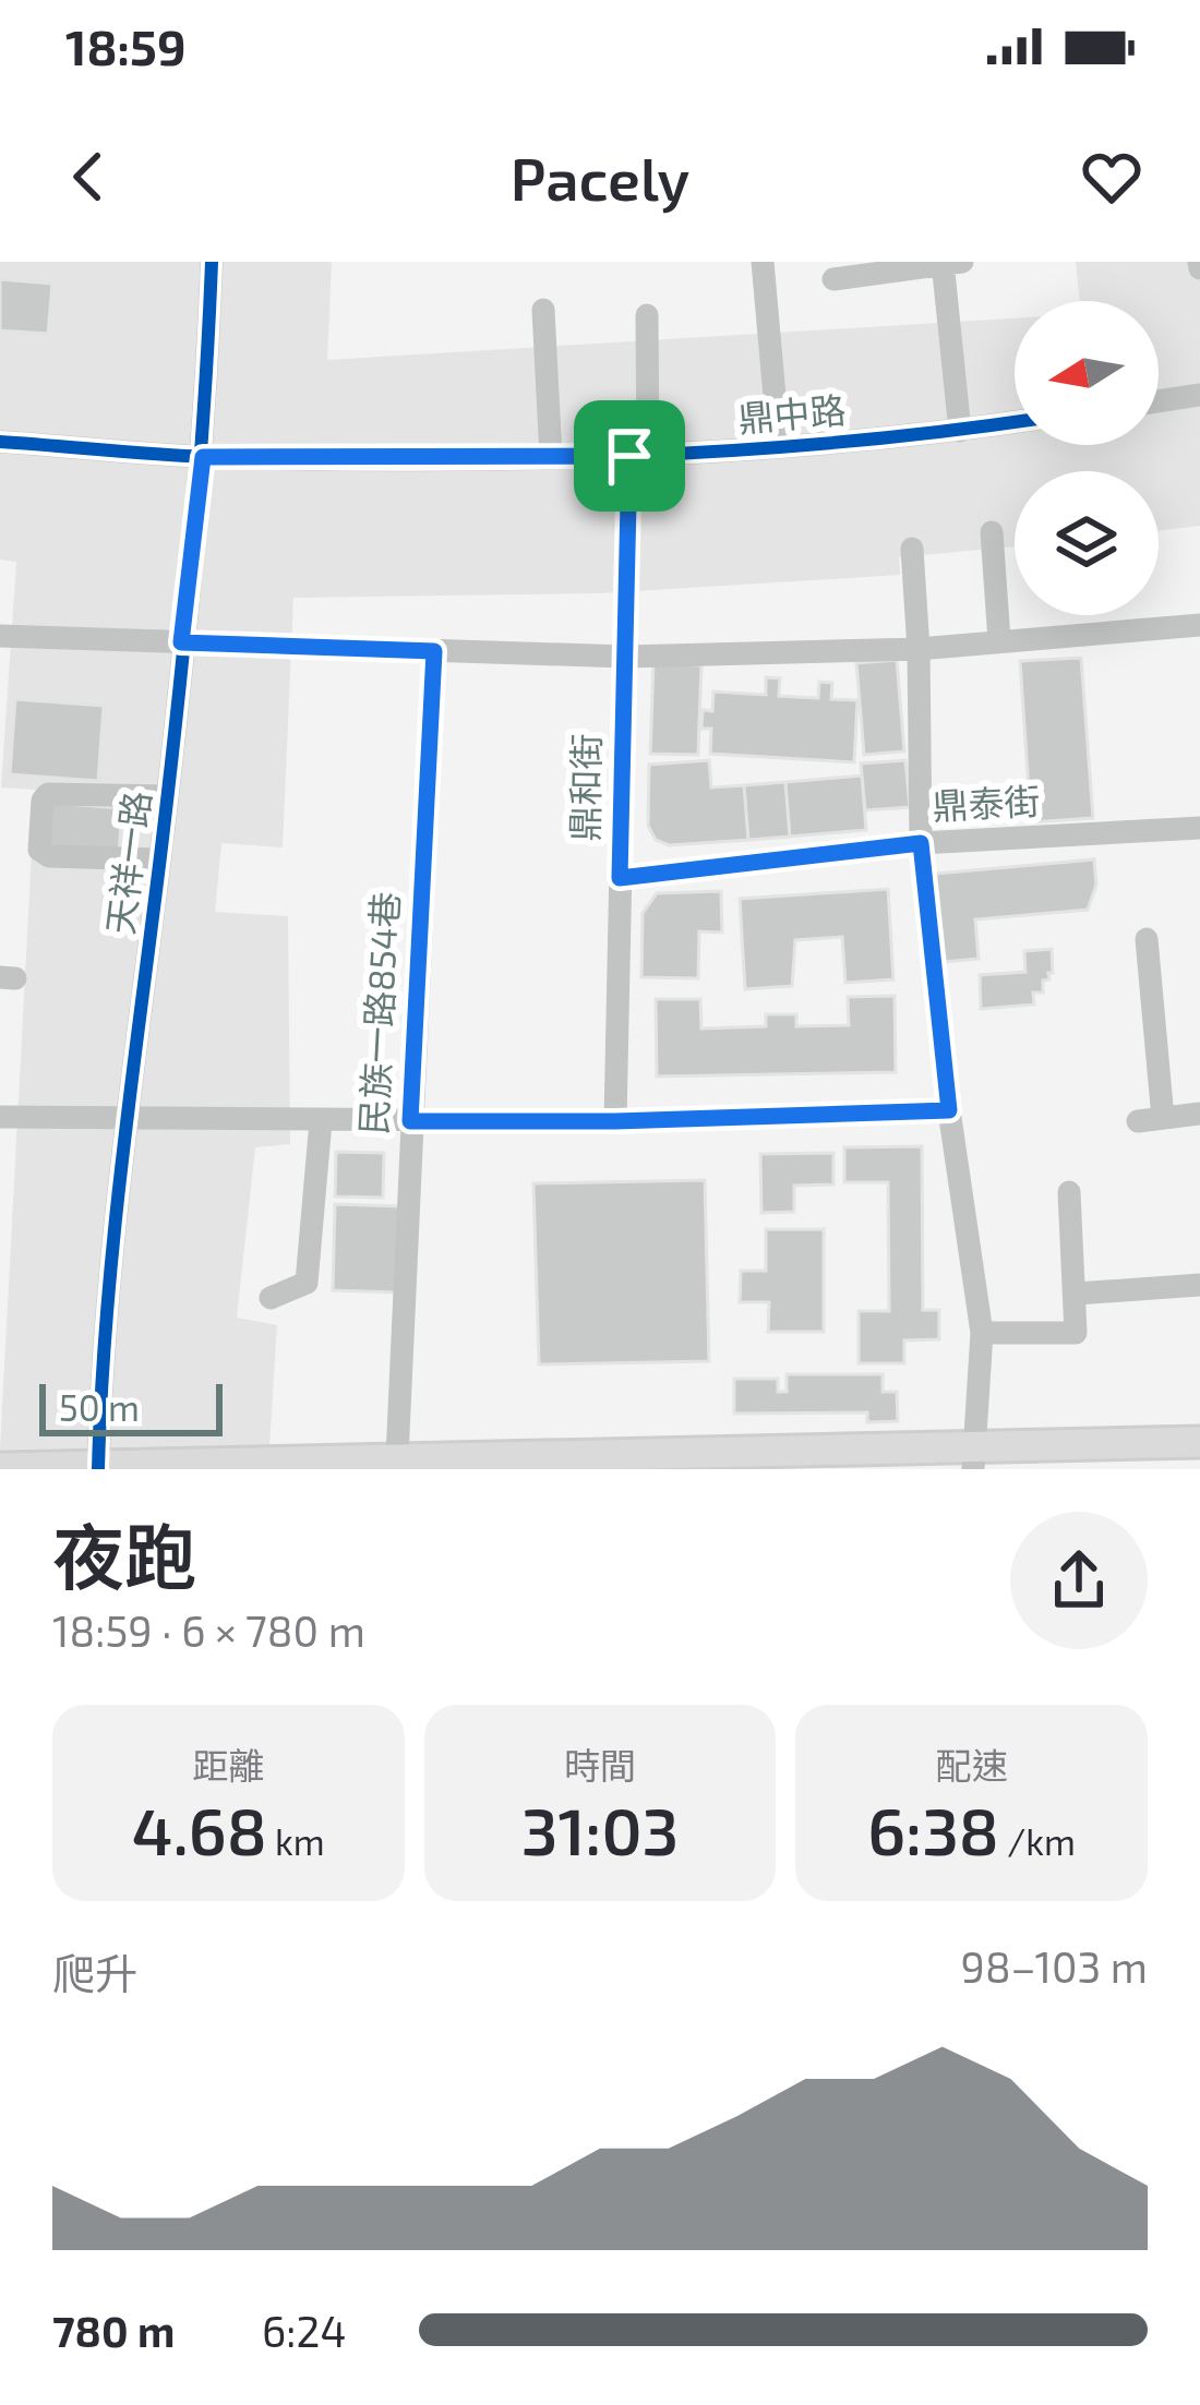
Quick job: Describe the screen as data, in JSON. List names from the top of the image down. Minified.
{"streets":{"street":["鼎中路","鼎和街","鼎泰街","天祥一路","民族一路854巷"]},"crossings":[["鼎中路","鼎和街"],["鼎中路","天祥一路"],["鼎和街","鼎泰街"]],"scale_bar":"50 m","north":"left","page":{"status":"18:59","header":"Pacely","scale":"50 m","heading":["夜跑","18:59 · 6 × 780 m"],"stats":[["距離","4.68 km"],["時間","31:03"],["配速","6:38 /km"]],"chart":["爬升","98–103 m"],"list":[{"name":"780 m","note":"6:24"}]}}
